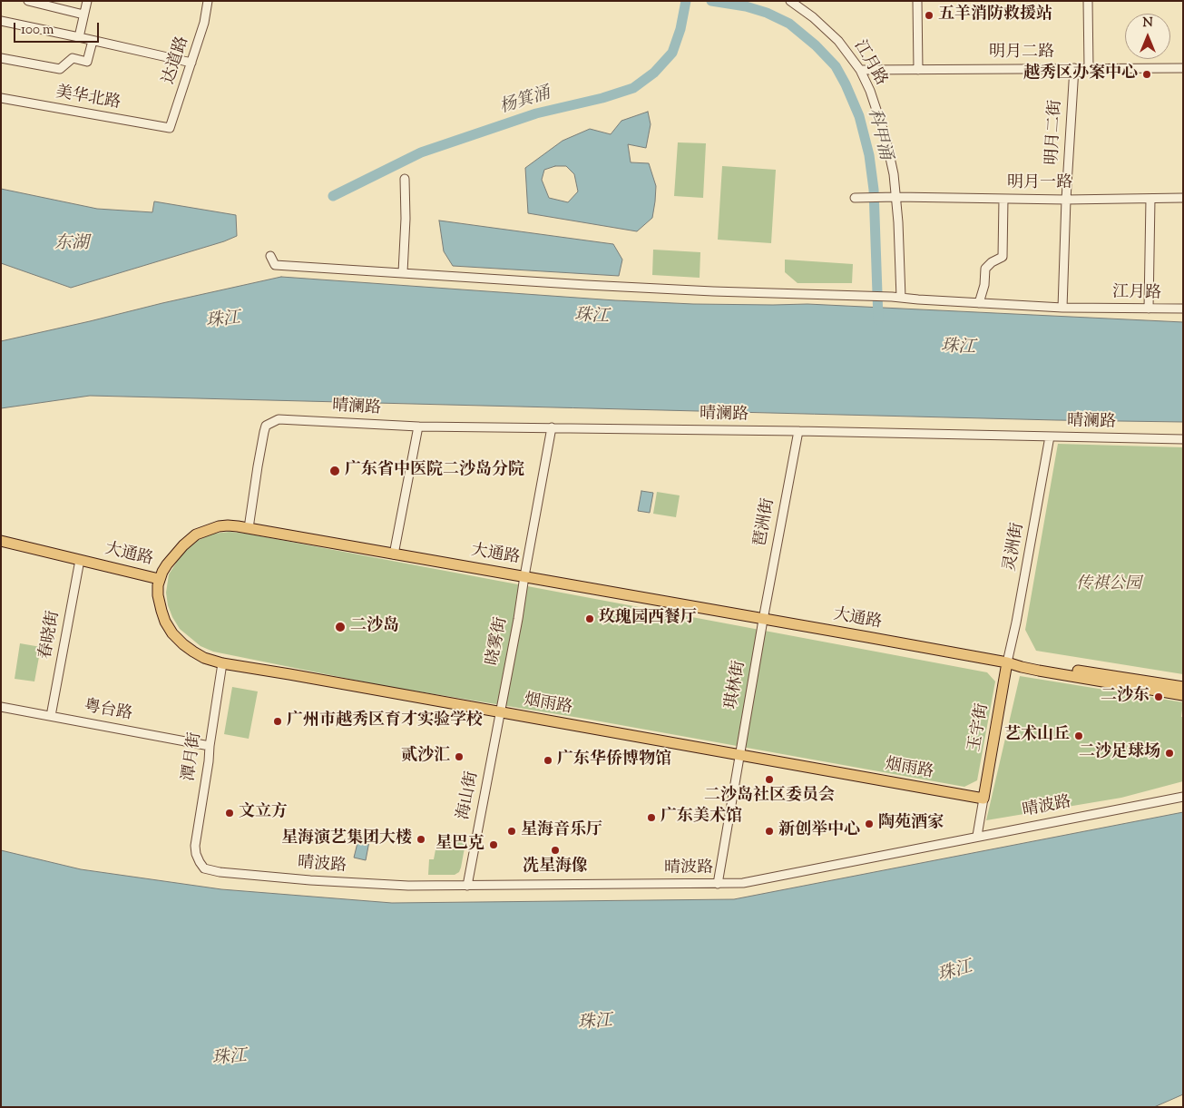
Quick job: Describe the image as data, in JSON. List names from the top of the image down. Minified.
{"streets":{"main road":["大通路","烟雨路","玉宇街"],"street":["明月二路","达道路","江月路","美华北路","明月二街","明月一路","晴澜路","琶洲街","灵洲街","春晓街","晓雾街","琪林街","粤台路","潭月街","海山街","晴波路"]},"crossings":[["明月二路","江月路"],["明月二路","明月二街"],["达道路","美华北路"],["江月路","明月二街"],["江月路","明月一路"],["明月二街","明月一路"],["晴澜路","琶洲街"],["晴澜路","灵洲街"],["晴澜路","大通路"],["晴澜路","晓雾街"],["琶洲街","大通路"],["琶洲街","琪林街"],["灵洲街","大通路"],["灵洲街","玉宇街"],["大通路","春晓街"],["大通路","晓雾街"],["大通路","琪林街"],["大通路","烟雨路"],["大通路","玉宇街"],["春晓街","粤台路"],["晓雾街","烟雨路"],["晓雾街","海山街"],["琪林街","烟雨路"],["琪林街","晴波路"],["烟雨路","玉宇街"],["烟雨路","潭月街"],["烟雨路","海山街"],["粤台路","潭月街"],["潭月街","晴波路"],["海山街","晴波路"]],"water":["杨箕涌","科甲涌","东湖","珠江"],"parks":["传祺公园"],"places":["五羊消防救援站","越秀区办案中心","广东省中医院二沙岛分院","玫瑰园西餐厅","二沙岛","二沙东","广州市越秀区育才实验学校","艺术山丘","二沙足球场","贰沙汇","广东华侨博物馆","二沙岛社区委员会","文立方","广东美术馆","陶苑酒家","星海音乐厅","新创举中心","星海演艺集团大楼","星巴克","冼星海像"],"scale_bar":"100 m","north":"top"}
